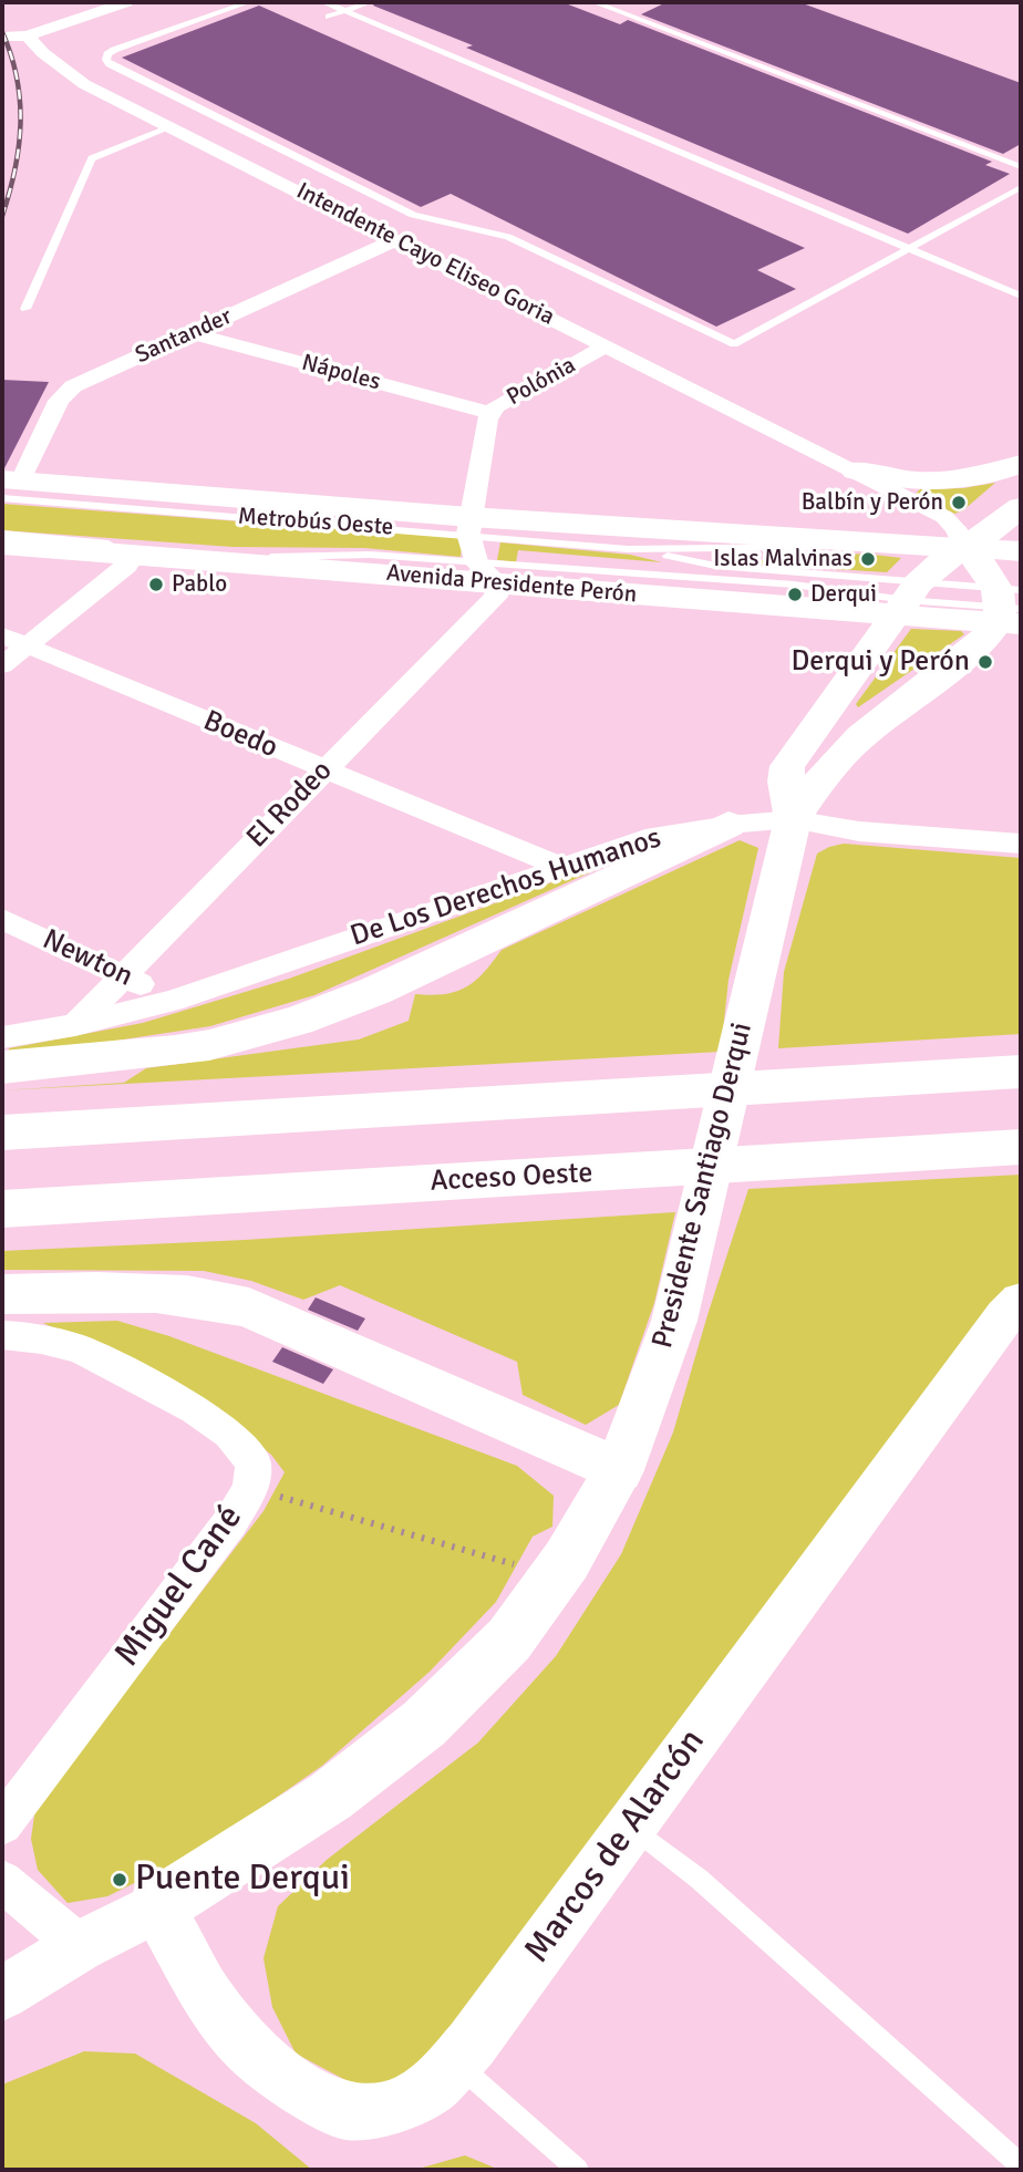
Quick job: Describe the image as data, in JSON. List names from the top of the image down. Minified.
{"streets":{"main road":["Avenida Presidente Perón","Acceso Oeste","Presidente Santiago Derqui"],"street":["Intendente Cayo Eliseo Goria","Santander","Nápoles","Polónia","Boedo","El Rodeo","De Los Derechos Humanos","Newton","Miguel Cané","Marcos de Alarcón"],"lane":["Metrobús Oeste"]},"crossings":[["Intendente Cayo Eliseo Goria","Santander"],["Intendente Cayo Eliseo Goria","Polónia"],["Intendente Cayo Eliseo Goria","Presidente Santiago Derqui"],["Santander","Nápoles"],["Nápoles","Polónia"],["Metrobús Oeste","Avenida Presidente Perón"],["Metrobús Oeste","El Rodeo"],["Avenida Presidente Perón","El Rodeo"],["Avenida Presidente Perón","Presidente Santiago Derqui"],["Boedo","El Rodeo"],["Boedo","De Los Derechos Humanos"],["El Rodeo","De Los Derechos Humanos"],["El Rodeo","Newton"],["De Los Derechos Humanos","Newton"],["De Los Derechos Humanos","Presidente Santiago Derqui"],["Presidente Santiago Derqui","Marcos de Alarcón"]],"places":["Balbín y Perón","Islas Malvinas","Pablo","Derqui","Derqui y Perón","Puente Derqui"]}
